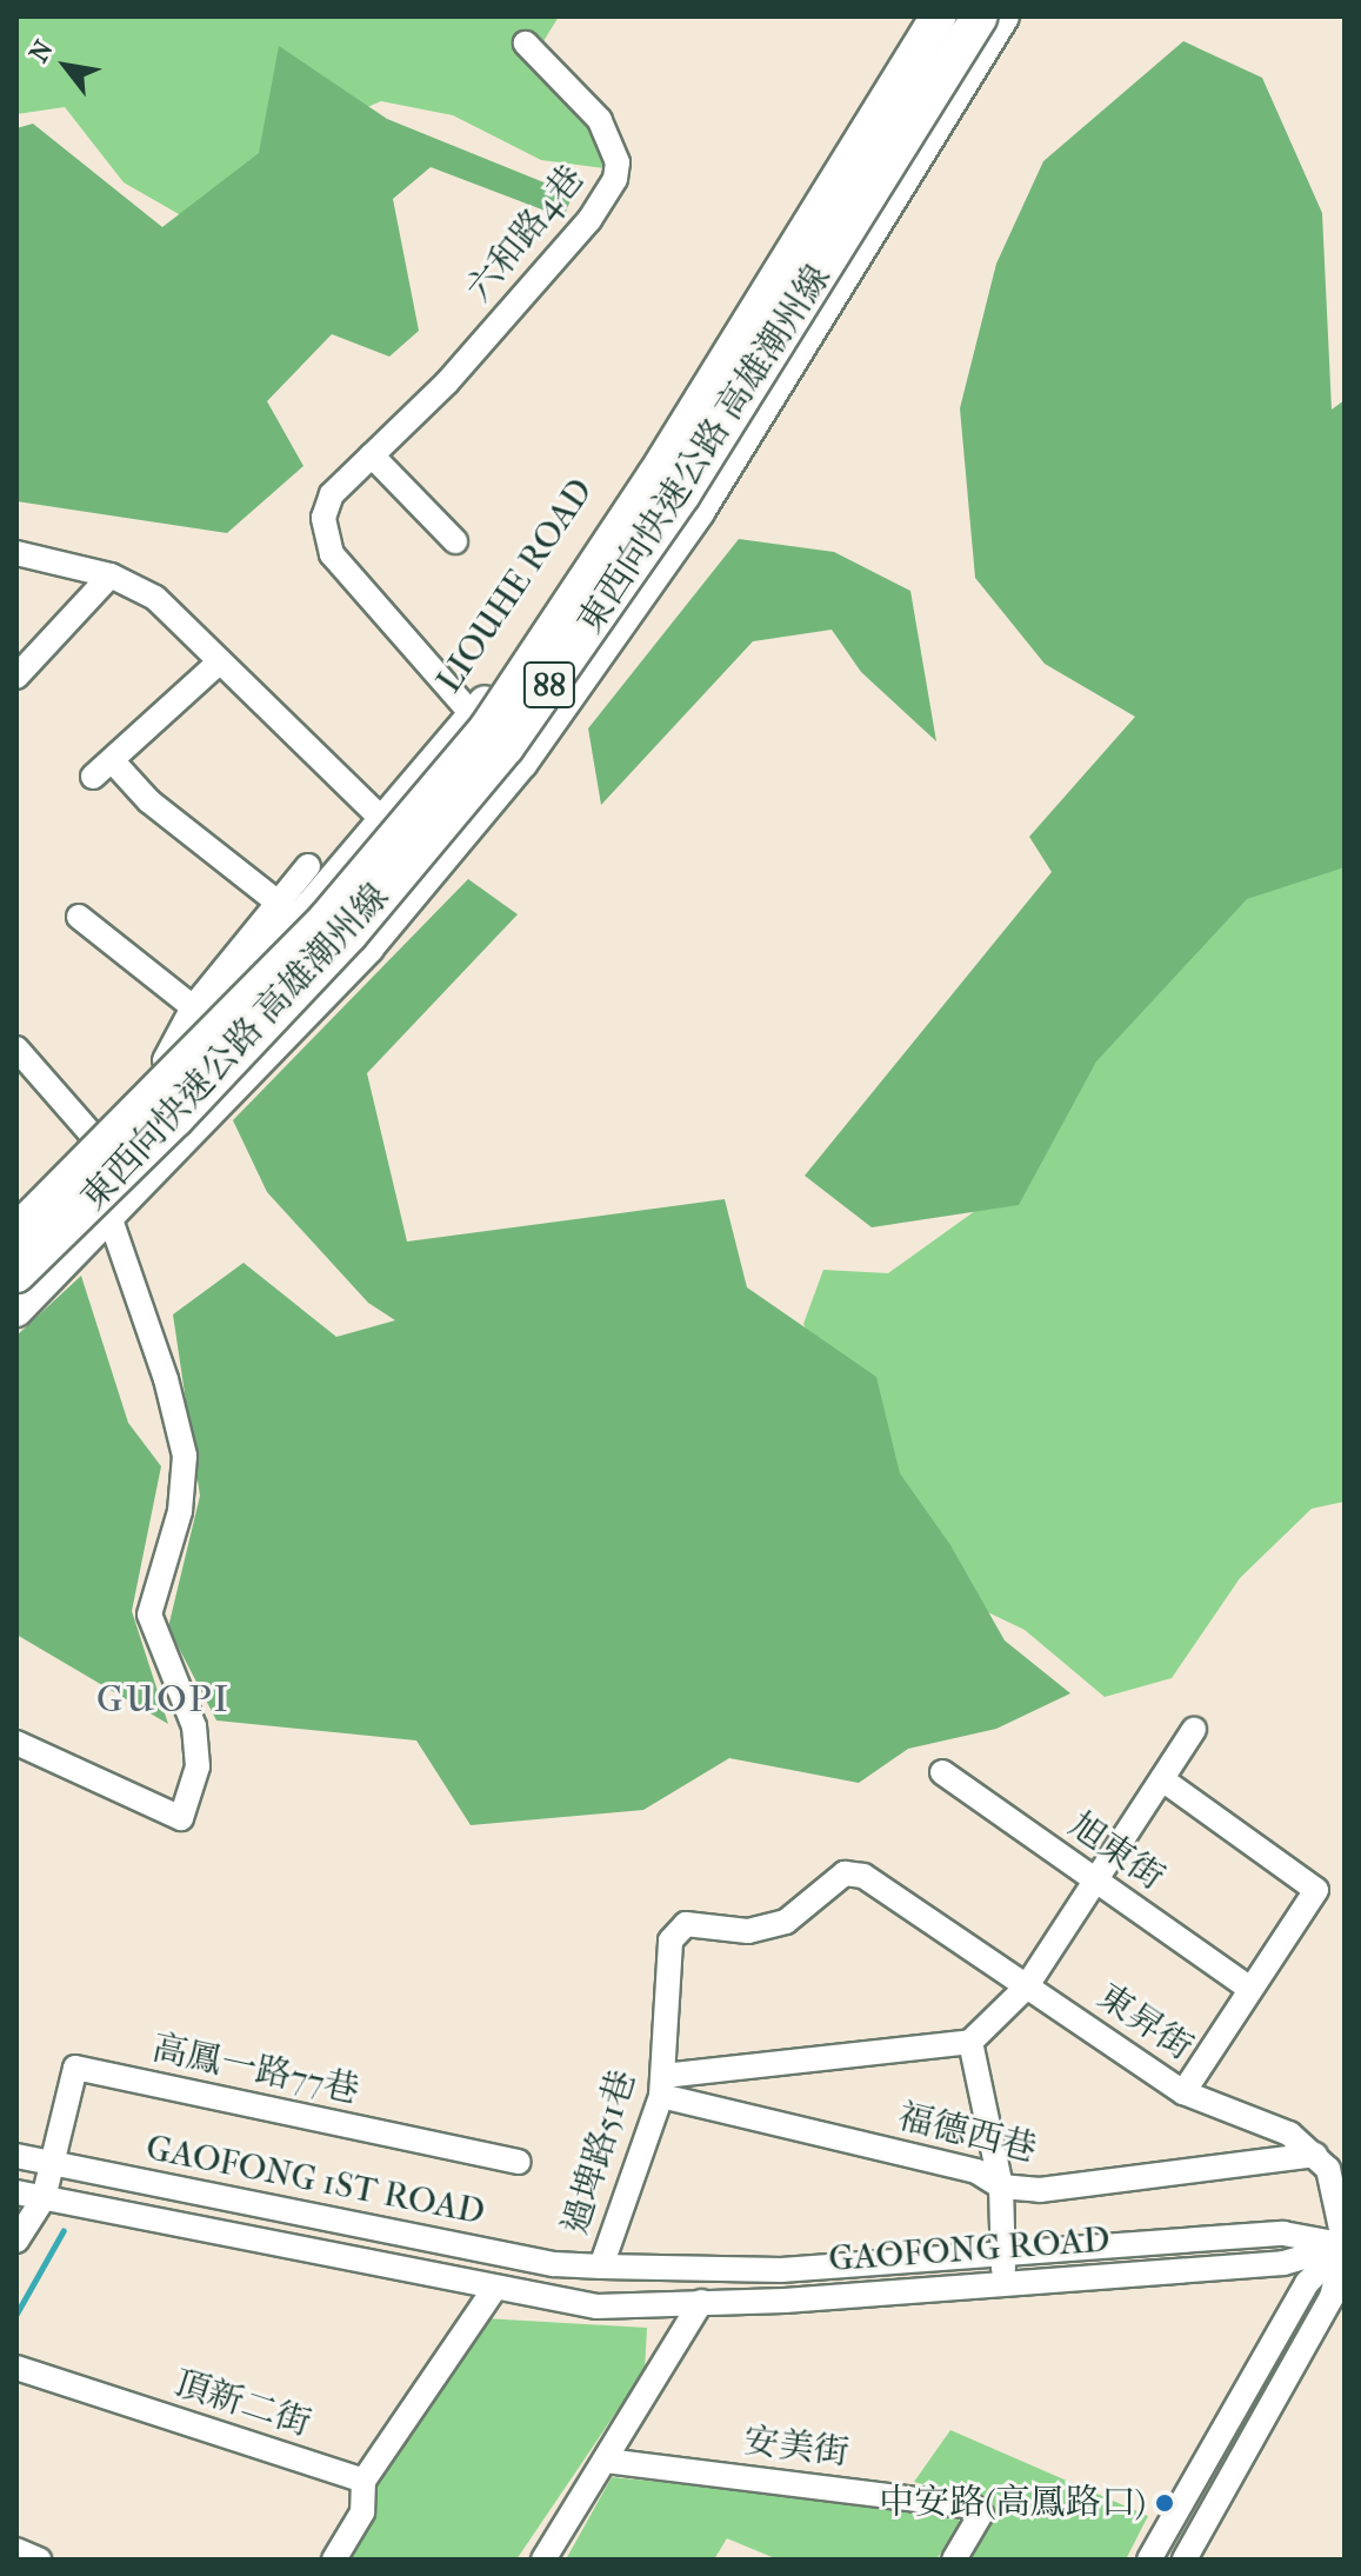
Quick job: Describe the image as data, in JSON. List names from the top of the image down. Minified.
{"streets":{"highway":["東西向快速公路 高雄潮州線","88"],"main road":["LIOUHE ROAD"],"street":["六和路4巷","旭東街","東昇街","高鳳一路77巷","福德西巷","過埤路51巷","GAOFONG 1ST ROAD","GAOFONG ROAD","頂新二街","安美街"]},"crossings":[["六和路4巷","LIOUHE ROAD"],["東昇街","福德西巷"],["東昇街","過埤路51巷"],["東昇街","GAOFONG ROAD"],["高鳳一路77巷","GAOFONG 1ST ROAD"],["福德西巷","過埤路51巷"],["過埤路51巷","GAOFONG 1ST ROAD"],["過埤路51巷","GAOFONG ROAD"],["GAOFONG 1ST ROAD","GAOFONG ROAD"]],"districts":["GUOPI"],"places":["中安路(高鳳路口)"],"north":"top left"}
